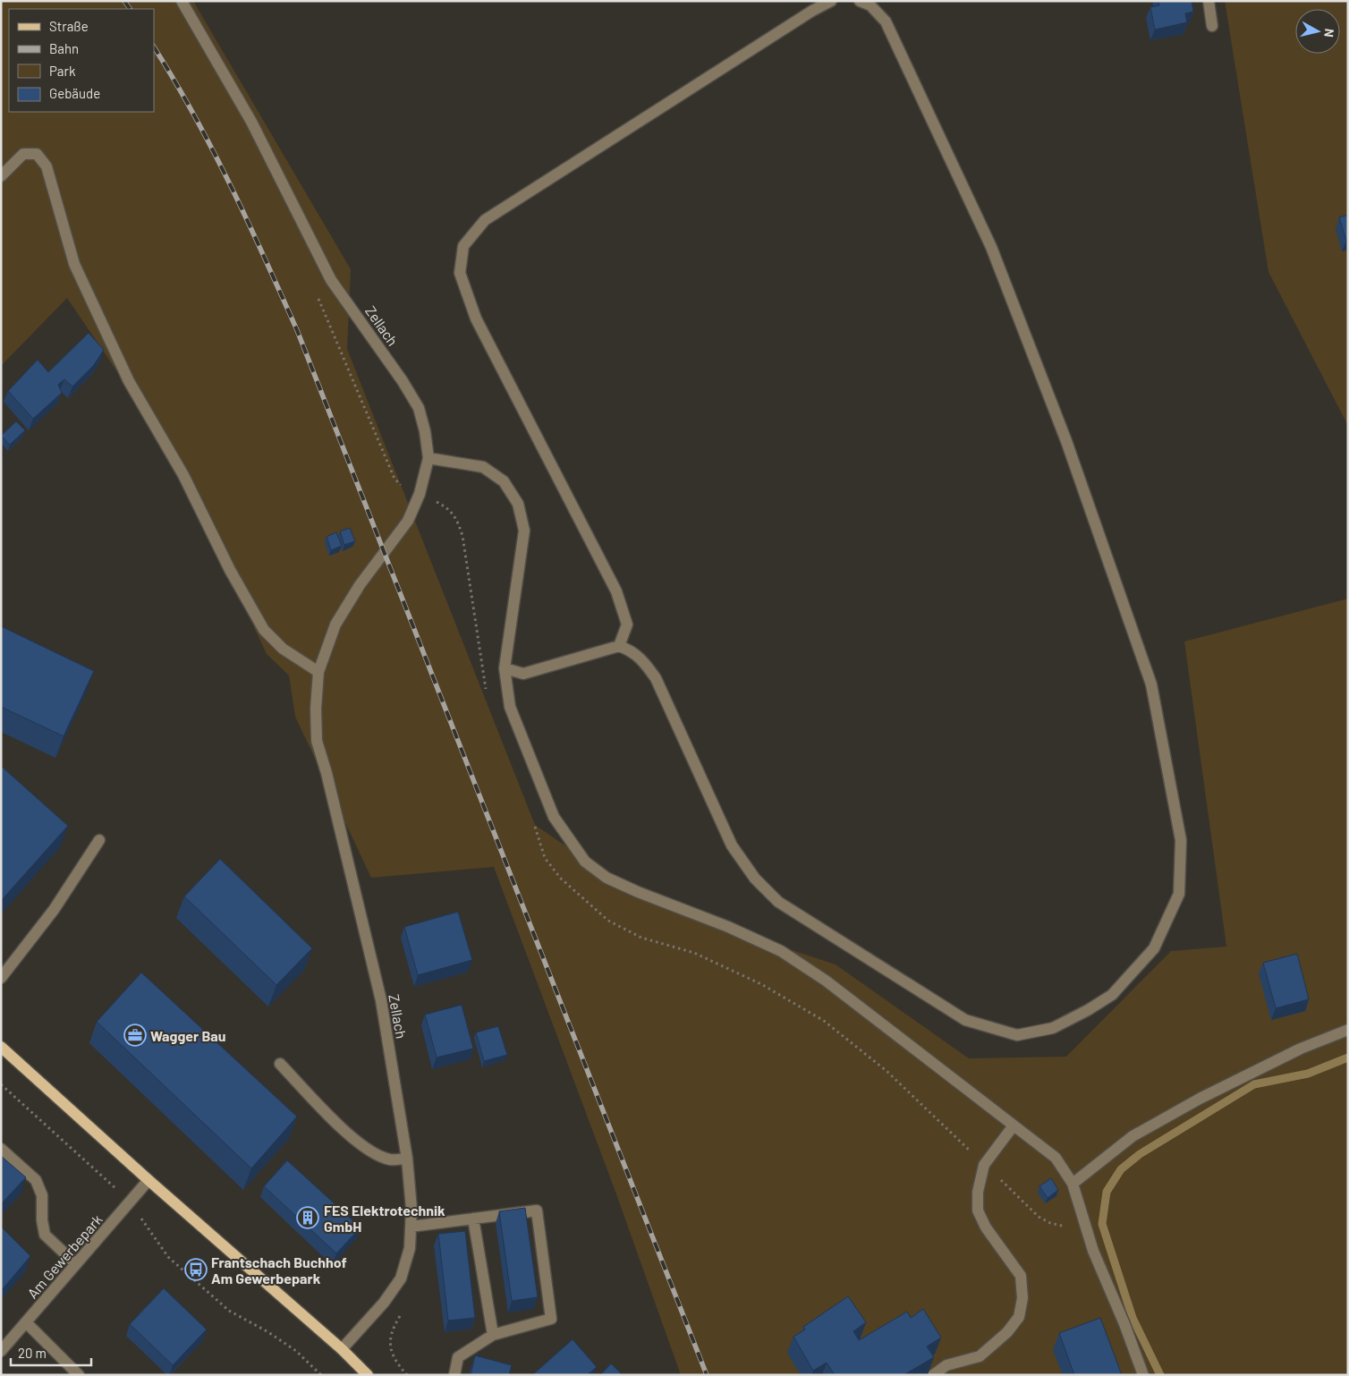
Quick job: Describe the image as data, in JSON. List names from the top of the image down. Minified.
{"streets":{"street":["Zellach","Am Gewerbepark"]},"places":{"office":["Wagger Bau"],"building":["FES Elektrotechnik GmbH"],"bus stop":["Frantschach Buchhof Am Gewerbepark"]},"legend":["Straße","Bahn","Park","Gebäude"],"scale_bar":"20 m","north":"right"}
